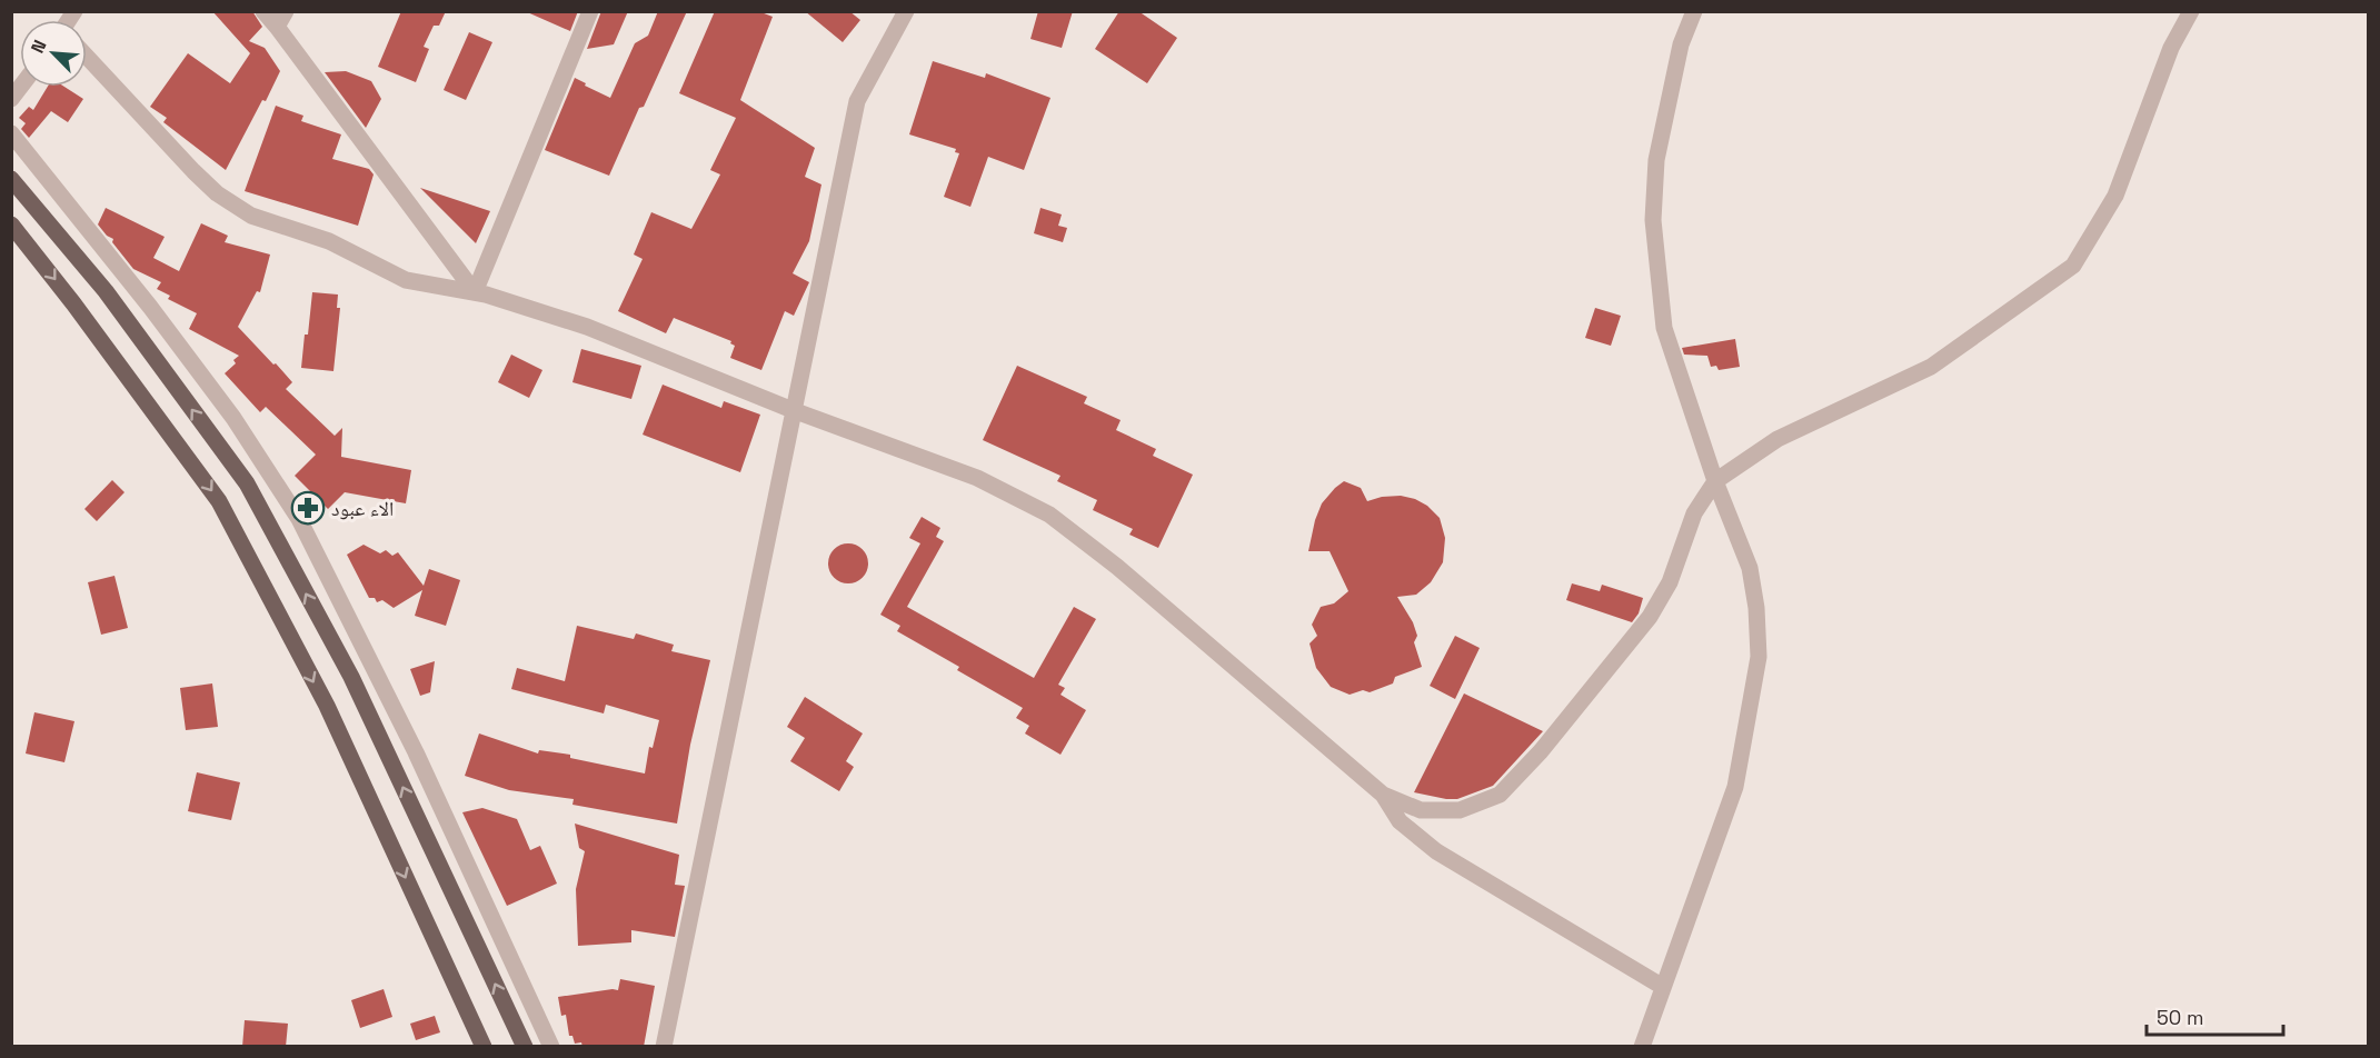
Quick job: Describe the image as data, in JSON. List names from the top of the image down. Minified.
{"places":{"pharmacy":["الاء عبود"]},"scale_bar":"50 m","north":"top left"}
